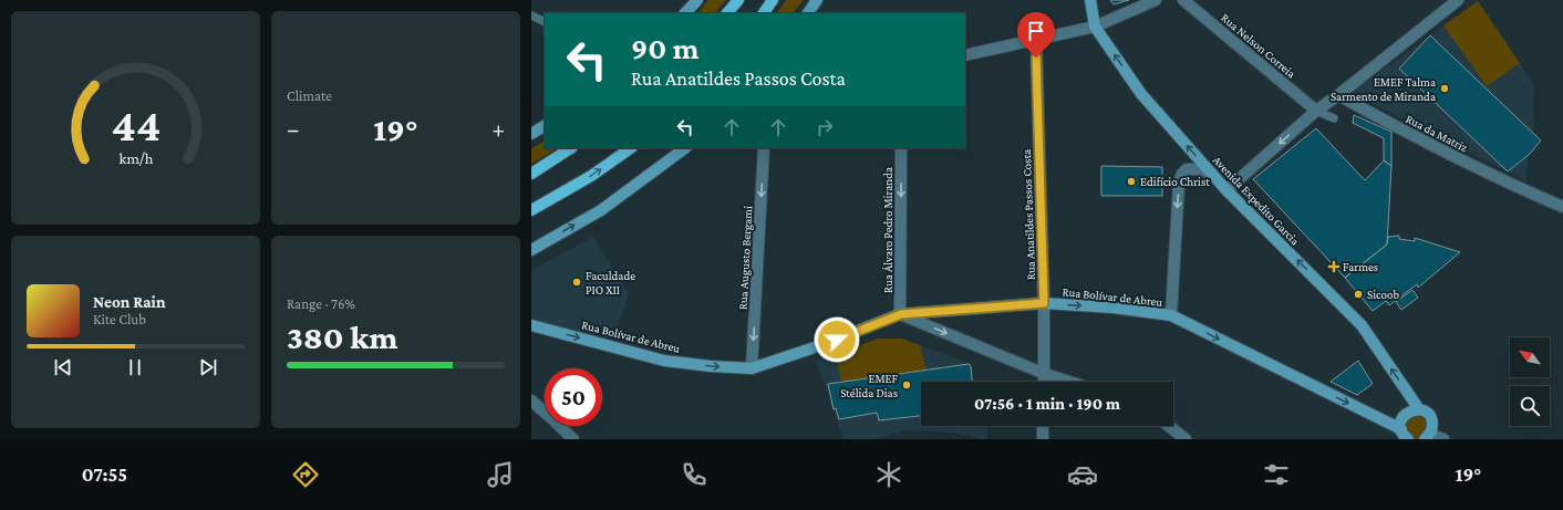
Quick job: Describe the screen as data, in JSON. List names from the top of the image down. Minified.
{"streets":{"main road":["Avenida Expedito Garcia","Rua Bolívar de Abreu"],"street":["Rua Nelson Correia","Rua da Matriz","Rua Anatildes Passos Costa","Rua Álvaro Pedro Miranda","Rua Augusto Bergami"]},"crossings":[["Rua Anatildes Passos Costa","Rua Bolívar de Abreu"],["Rua Álvaro Pedro Miranda","Rua Bolívar de Abreu"],["Rua Augusto Bergami","Rua Bolívar de Abreu"]],"one_way":["Avenida Expedito Garcia","Rua Álvaro Pedro Miranda","Rua Augusto Bergami","Rua Bolívar de Abreu"],"places":{"other":["EMEF Talma Sarmento de Miranda","Edifício Christ","Faculdade PIO XII","Sicoob","EMEF Stélida Dias"],"health":["Farmes"]},"north":"top left","page":{"tile":["Climate",["Range · 76%","380 km"]],"turn":["90 m","Rua Anatildes Passos Costa"],"heat":["−","19°","+"],"song":["Neon Rain","Kite Club"],"limit":"50","trip":"07:56 · 1 min · 190 m","tabs":["07:55","19°"],"gauge":["44","km/h"]}}
